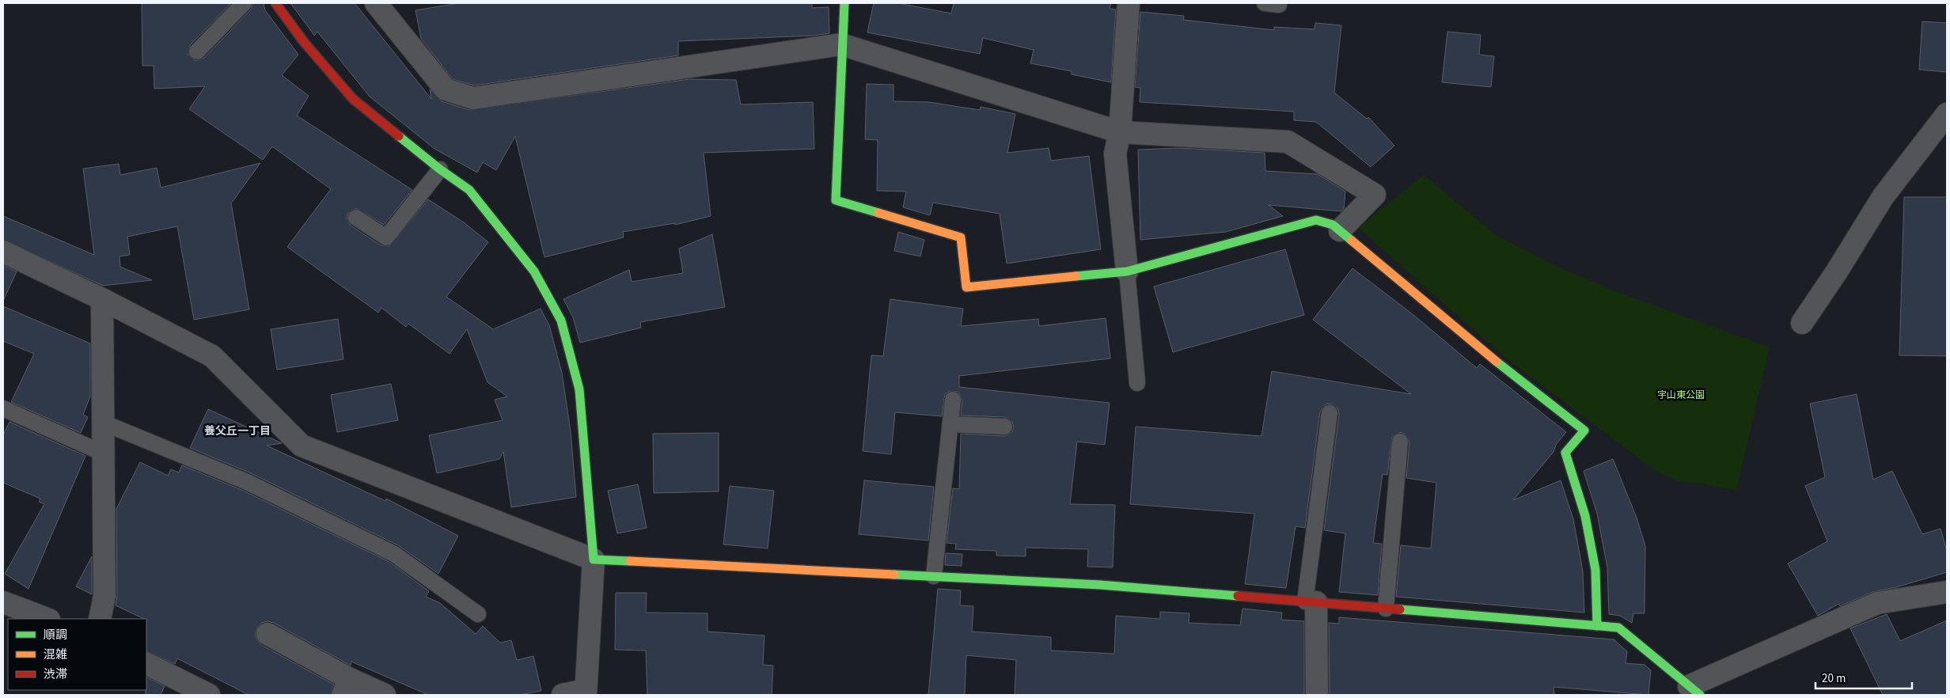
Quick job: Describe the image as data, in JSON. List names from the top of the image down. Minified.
{"districts":["養父丘一丁目"],"parks":["宇山東公園"],"legend":["順調","混雑","渋滞"],"scale_bar":"20 m"}
